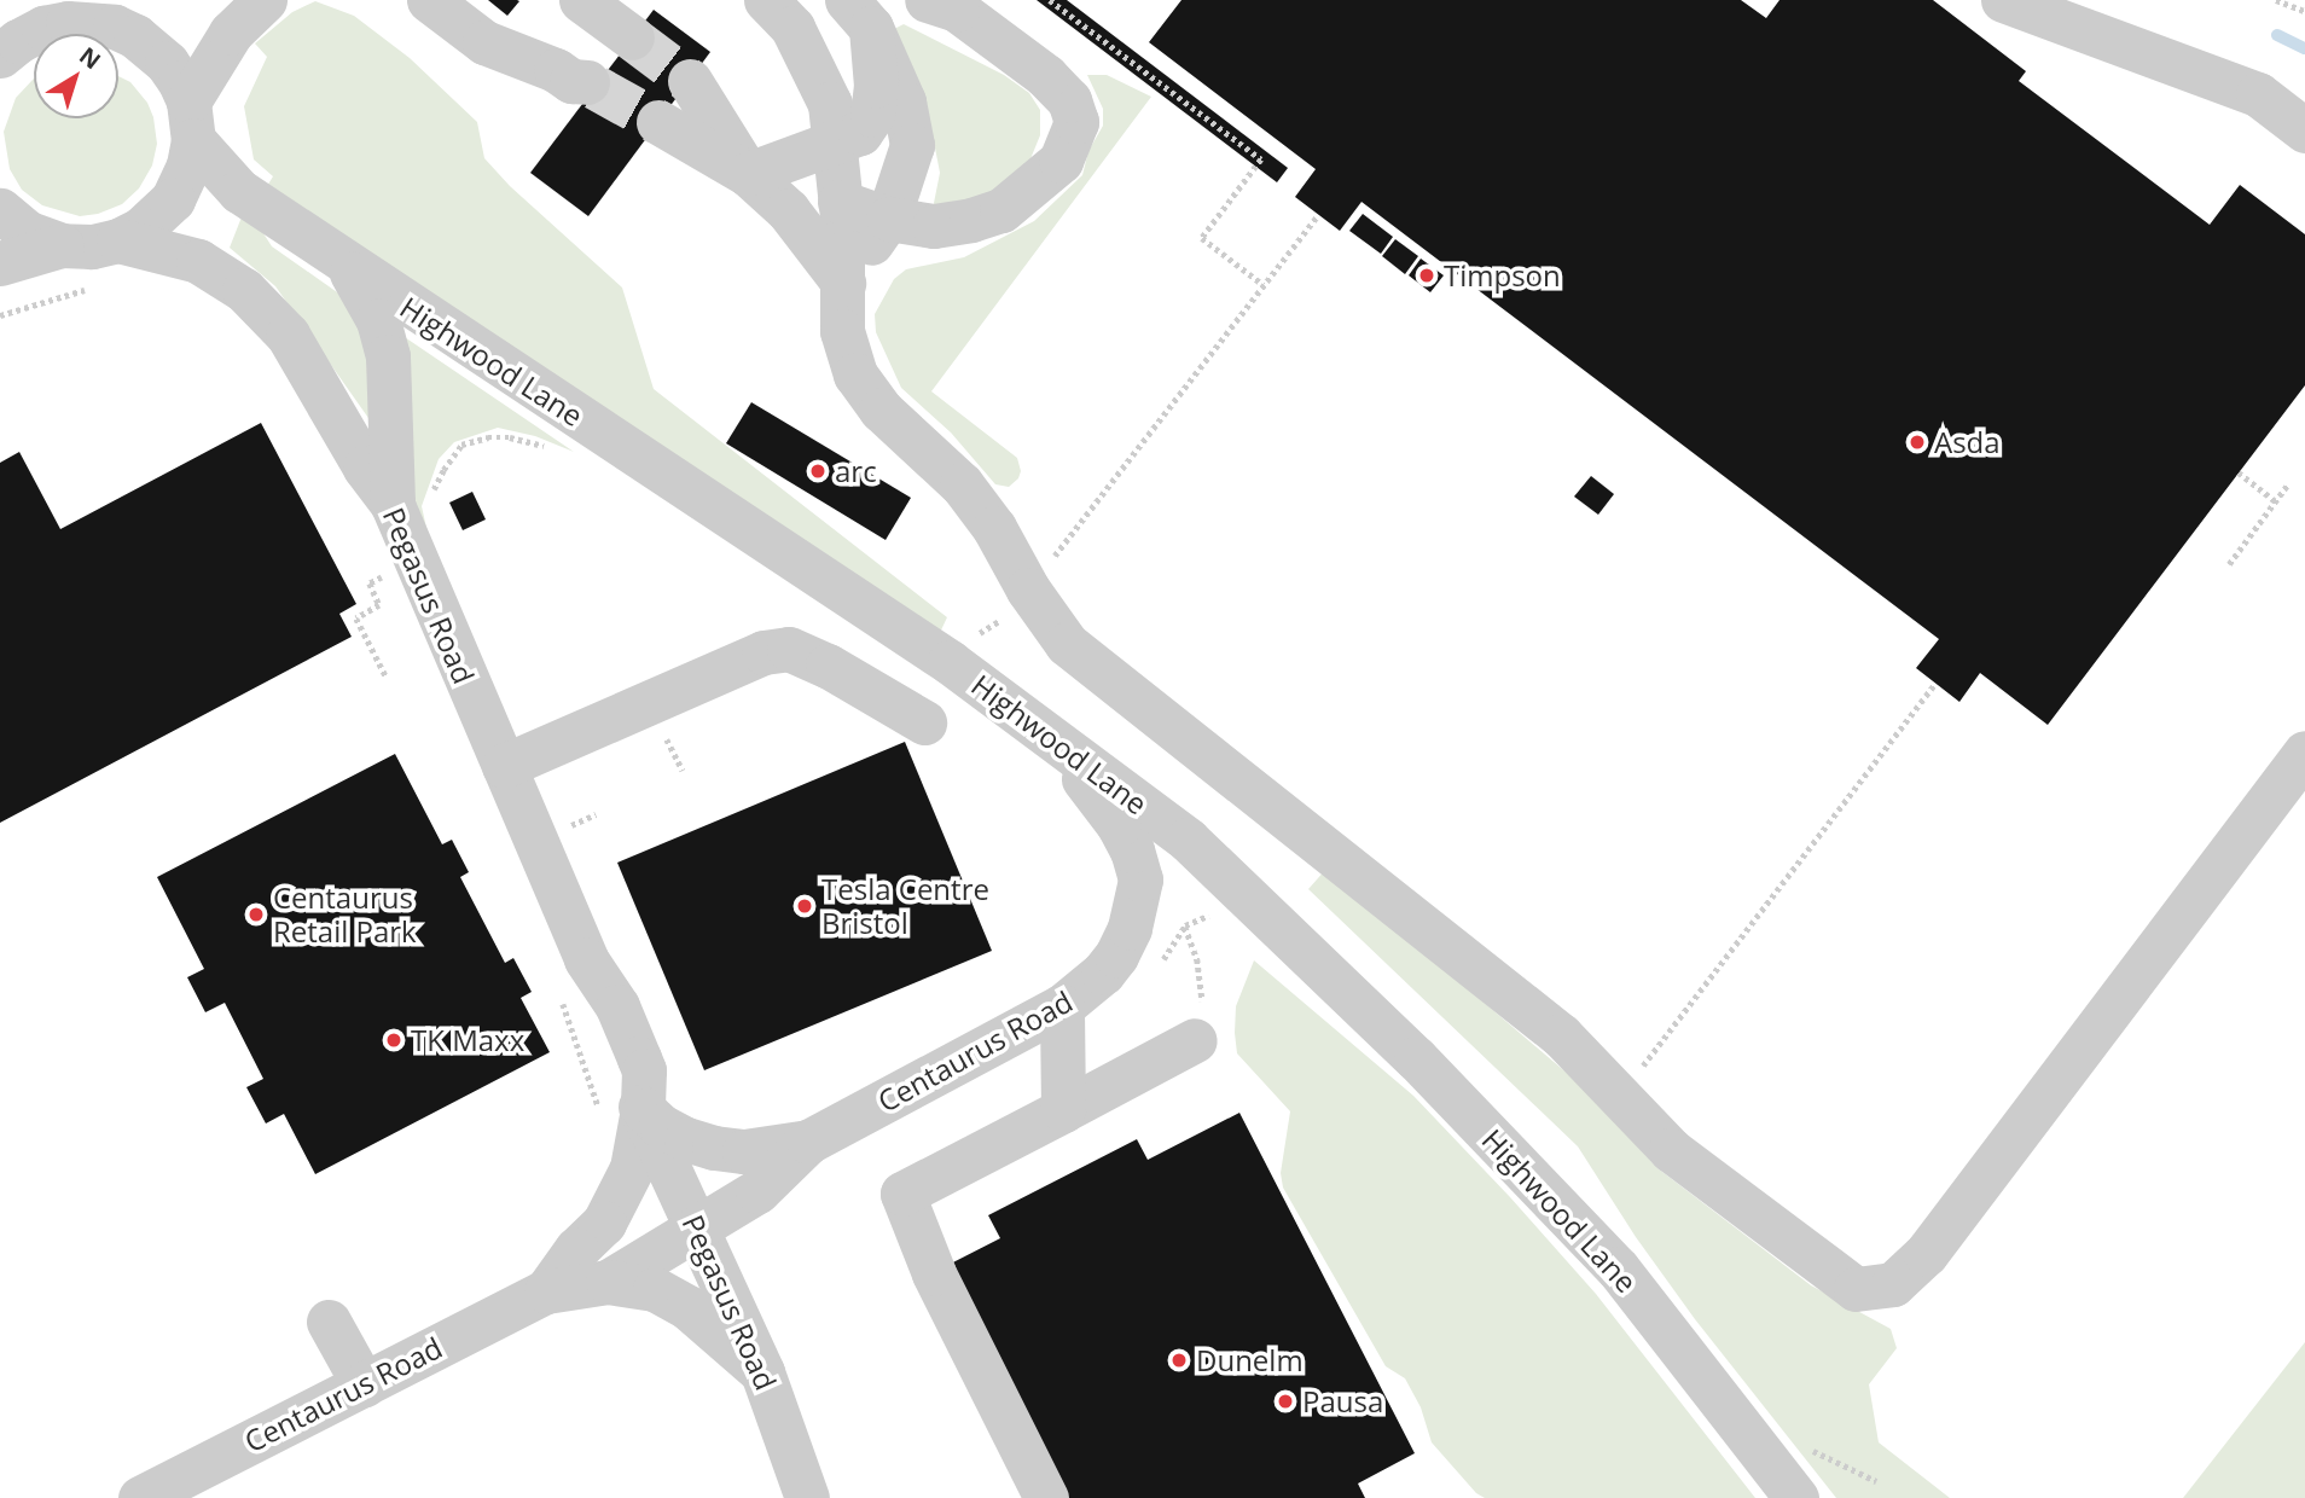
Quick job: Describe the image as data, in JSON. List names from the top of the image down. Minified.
{"streets":{"street":["Highwood Lane","Pegasus Road","Centaurus Road"]},"crossings":[["Highwood Lane","Centaurus Road"],["Pegasus Road","Centaurus Road"]],"places":["Timpson","Asda","arc","Tesla Centre Bristol","Centaurus Retail Park","TK Maxx","Dunelm","Pausa"],"north":"top right"}
